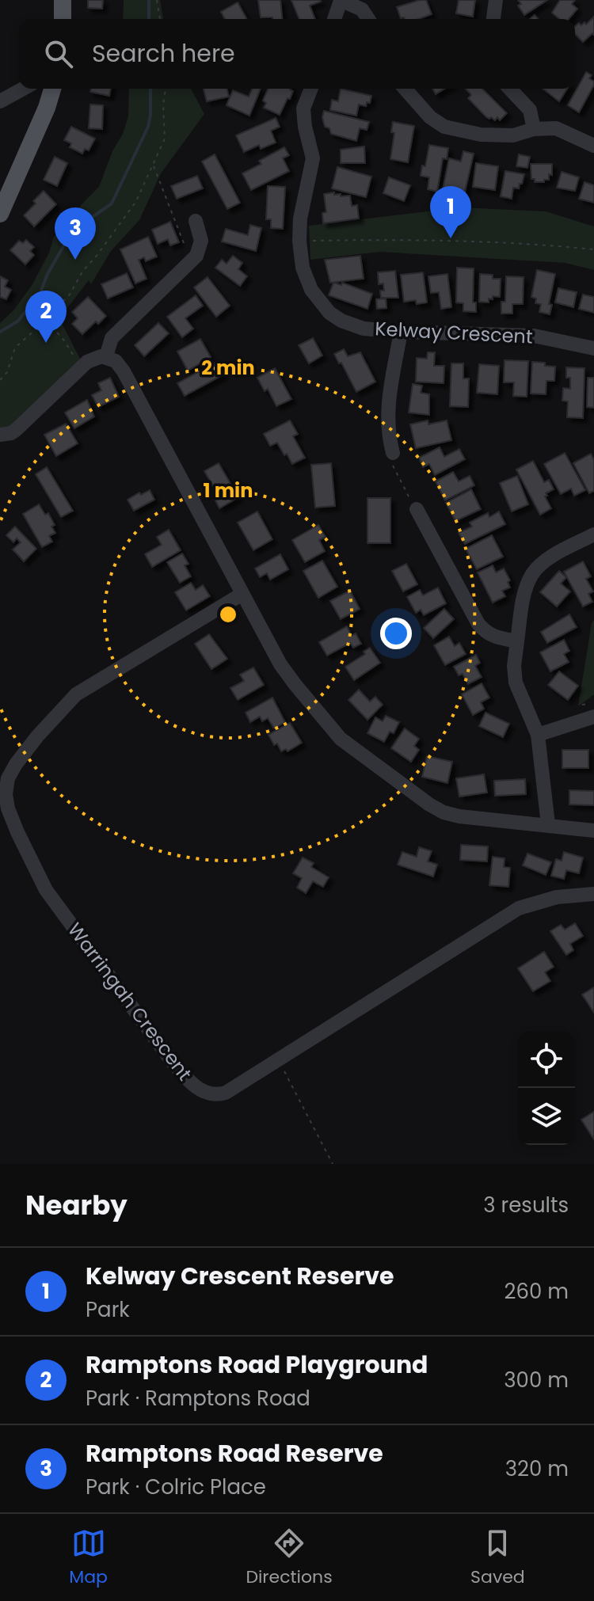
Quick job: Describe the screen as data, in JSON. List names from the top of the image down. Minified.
{"streets":{"street":["Kelway Crescent","Warringah Crescent"]},"page":{"search":"Search here","pins":["1","3","2"],"heading":["Nearby","3 results"],"list":[{"mark":"1","name":"Kelway Crescent Reserve","note":"Park","value":"260 m"},{"mark":"2","name":"Ramptons Road Playground","note":"Park · Ramptons Road","value":"300 m"},{"mark":"3","name":"Ramptons Road Reserve","note":"Park · Colric Place","value":"320 m"}],"nav":["Map","Directions","Saved"]},"rings":["2 min","1 min"]}
